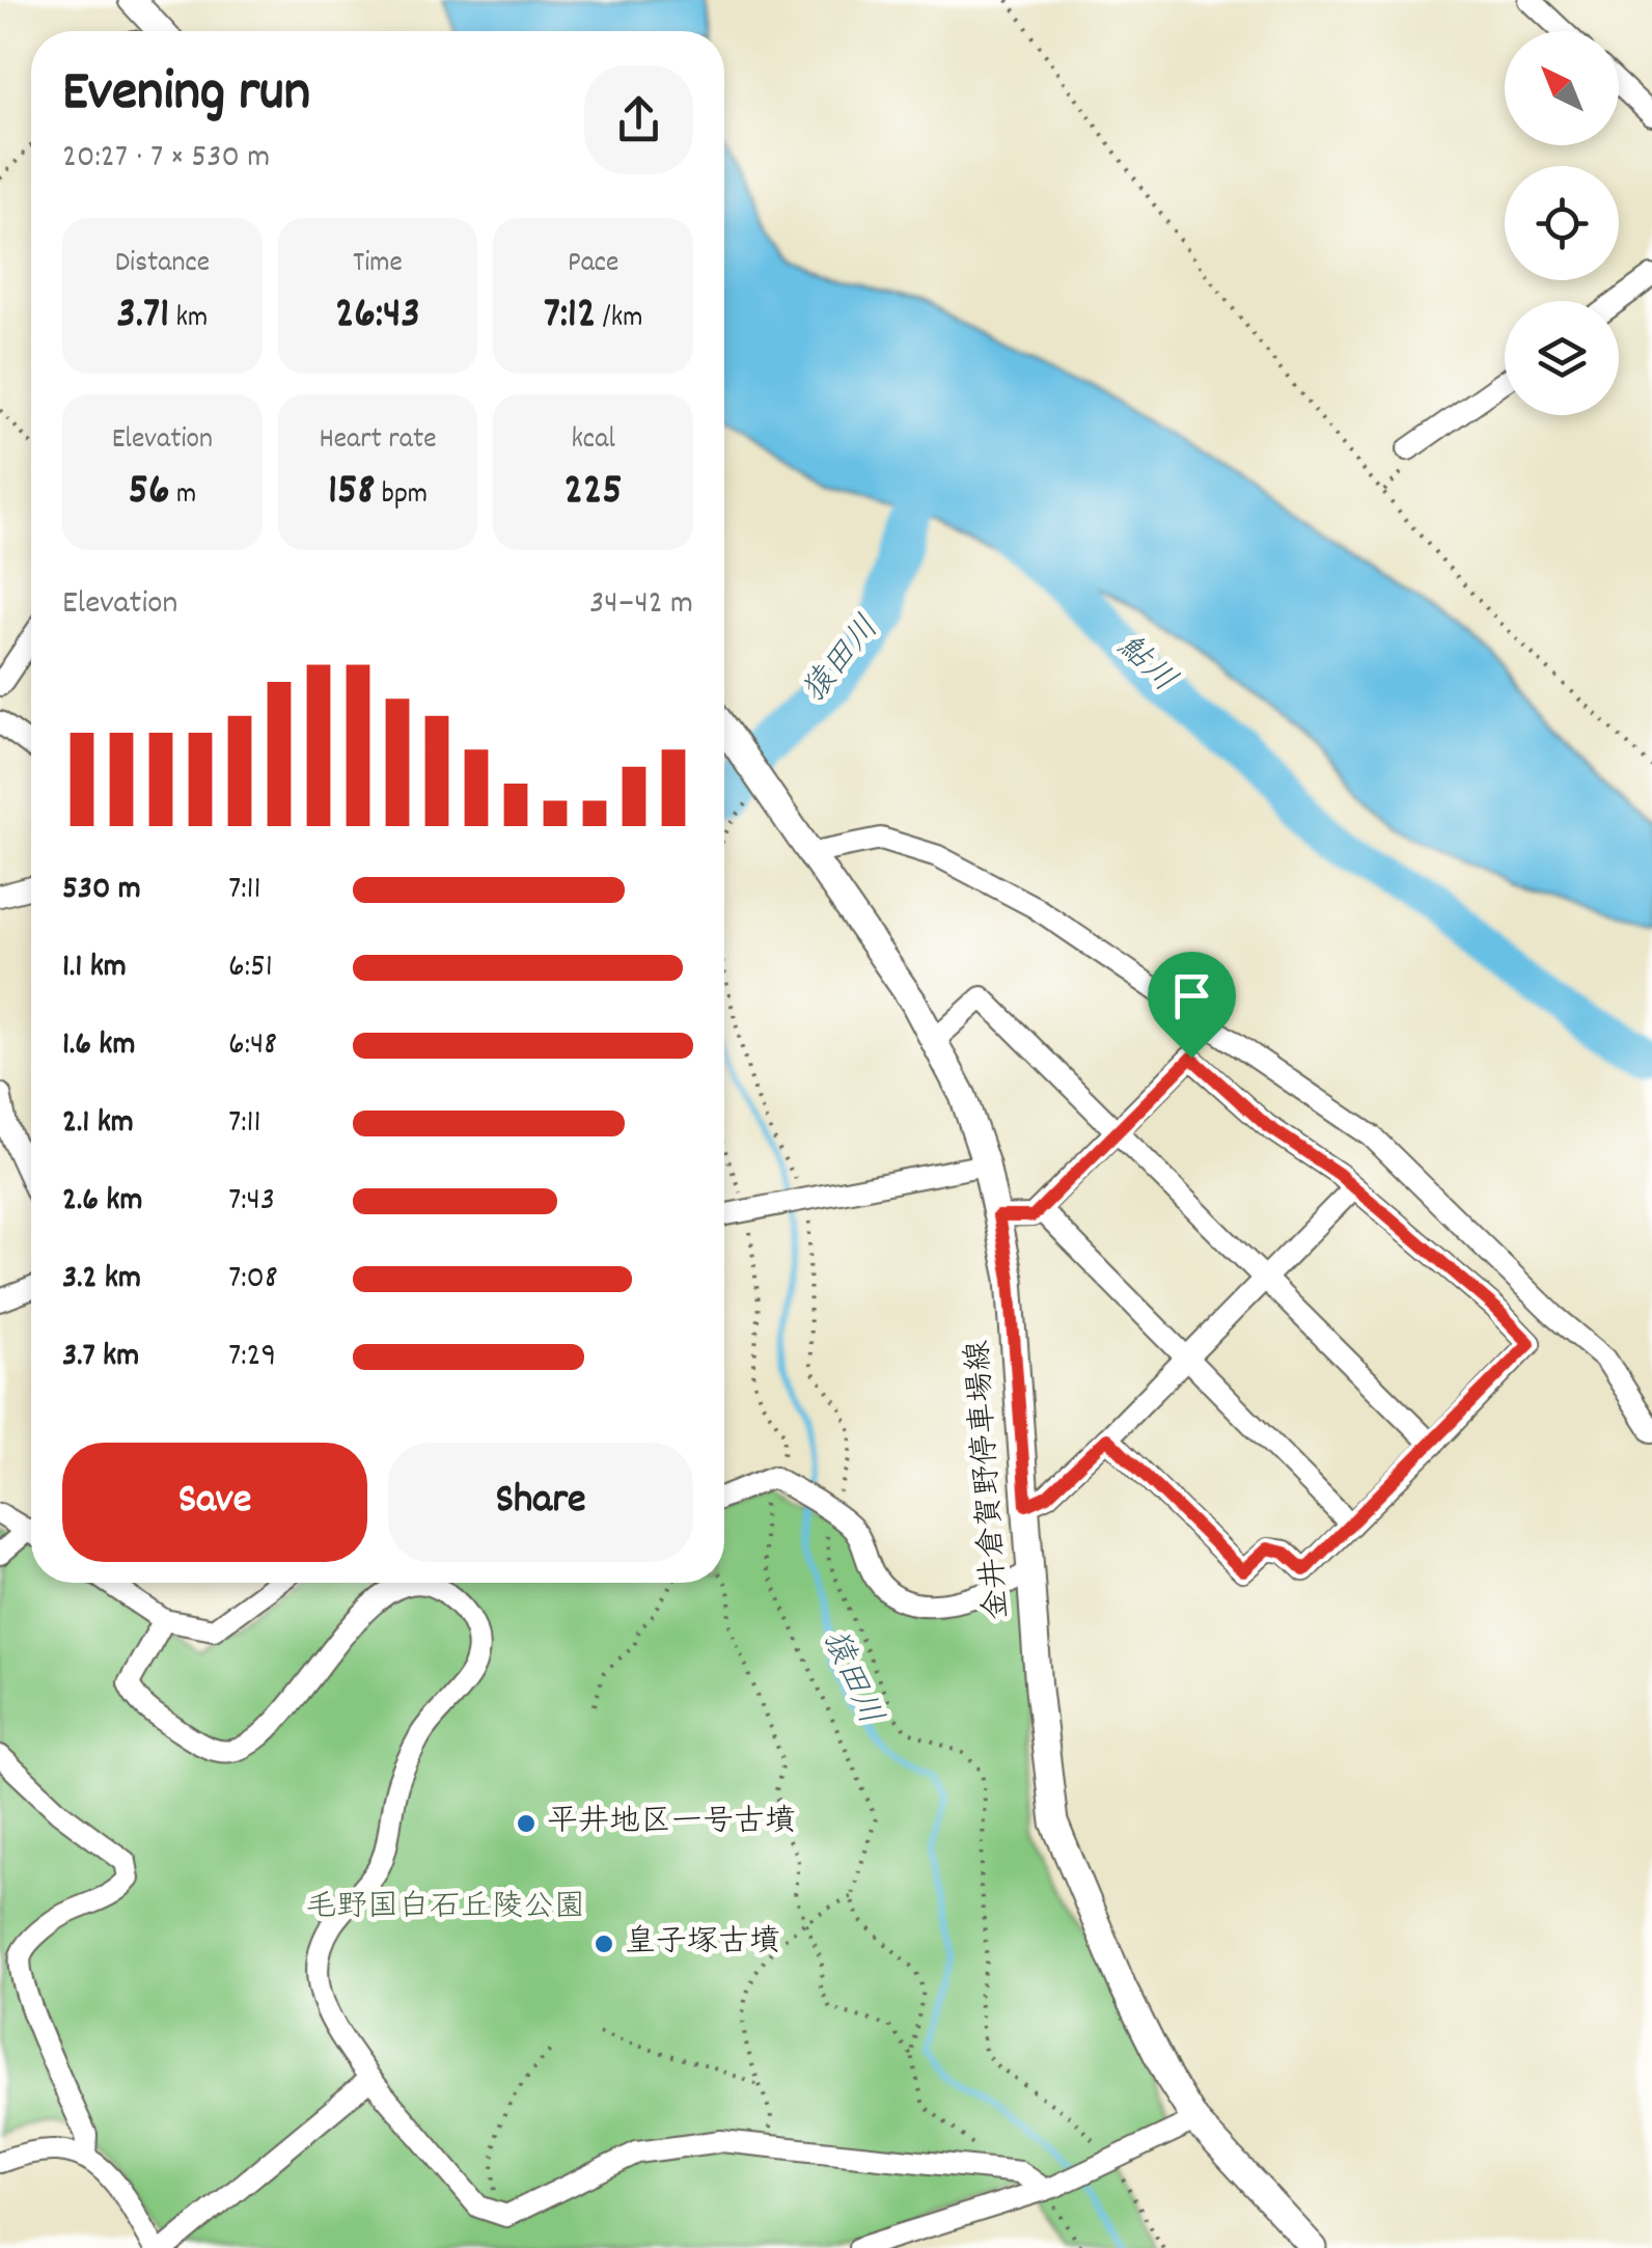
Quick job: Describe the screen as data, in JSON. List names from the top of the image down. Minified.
{"streets":{"main road":["金井倉賀野停車場線"]},"water":["猿田川","鮎川"],"parks":["毛野国白石丘陵公園"],"places":["平井地区一号古墳","皇子塚古墳"],"north":"top left","page":{"heading":["Evening run","20:27 · 7 × 530 m"],"stats":[["Distance","3.71 km"],["Time","26:43"],["Pace","7:12 /km"],["Elevation","56 m"],["Heart rate","158 bpm"],["kcal","225"]],"chart":["Elevation","34–42 m"],"list":[{"name":"530 m","note":"7:11"},{"name":"1.1 km","note":"6:51"},{"name":"1.6 km","note":"6:48"},{"name":"2.1 km","note":"7:11"},{"name":"2.6 km","note":"7:43"},{"name":"3.2 km","note":"7:08"},{"name":"3.7 km","note":"7:29"}],"buttons":["Save","Share"]}}
